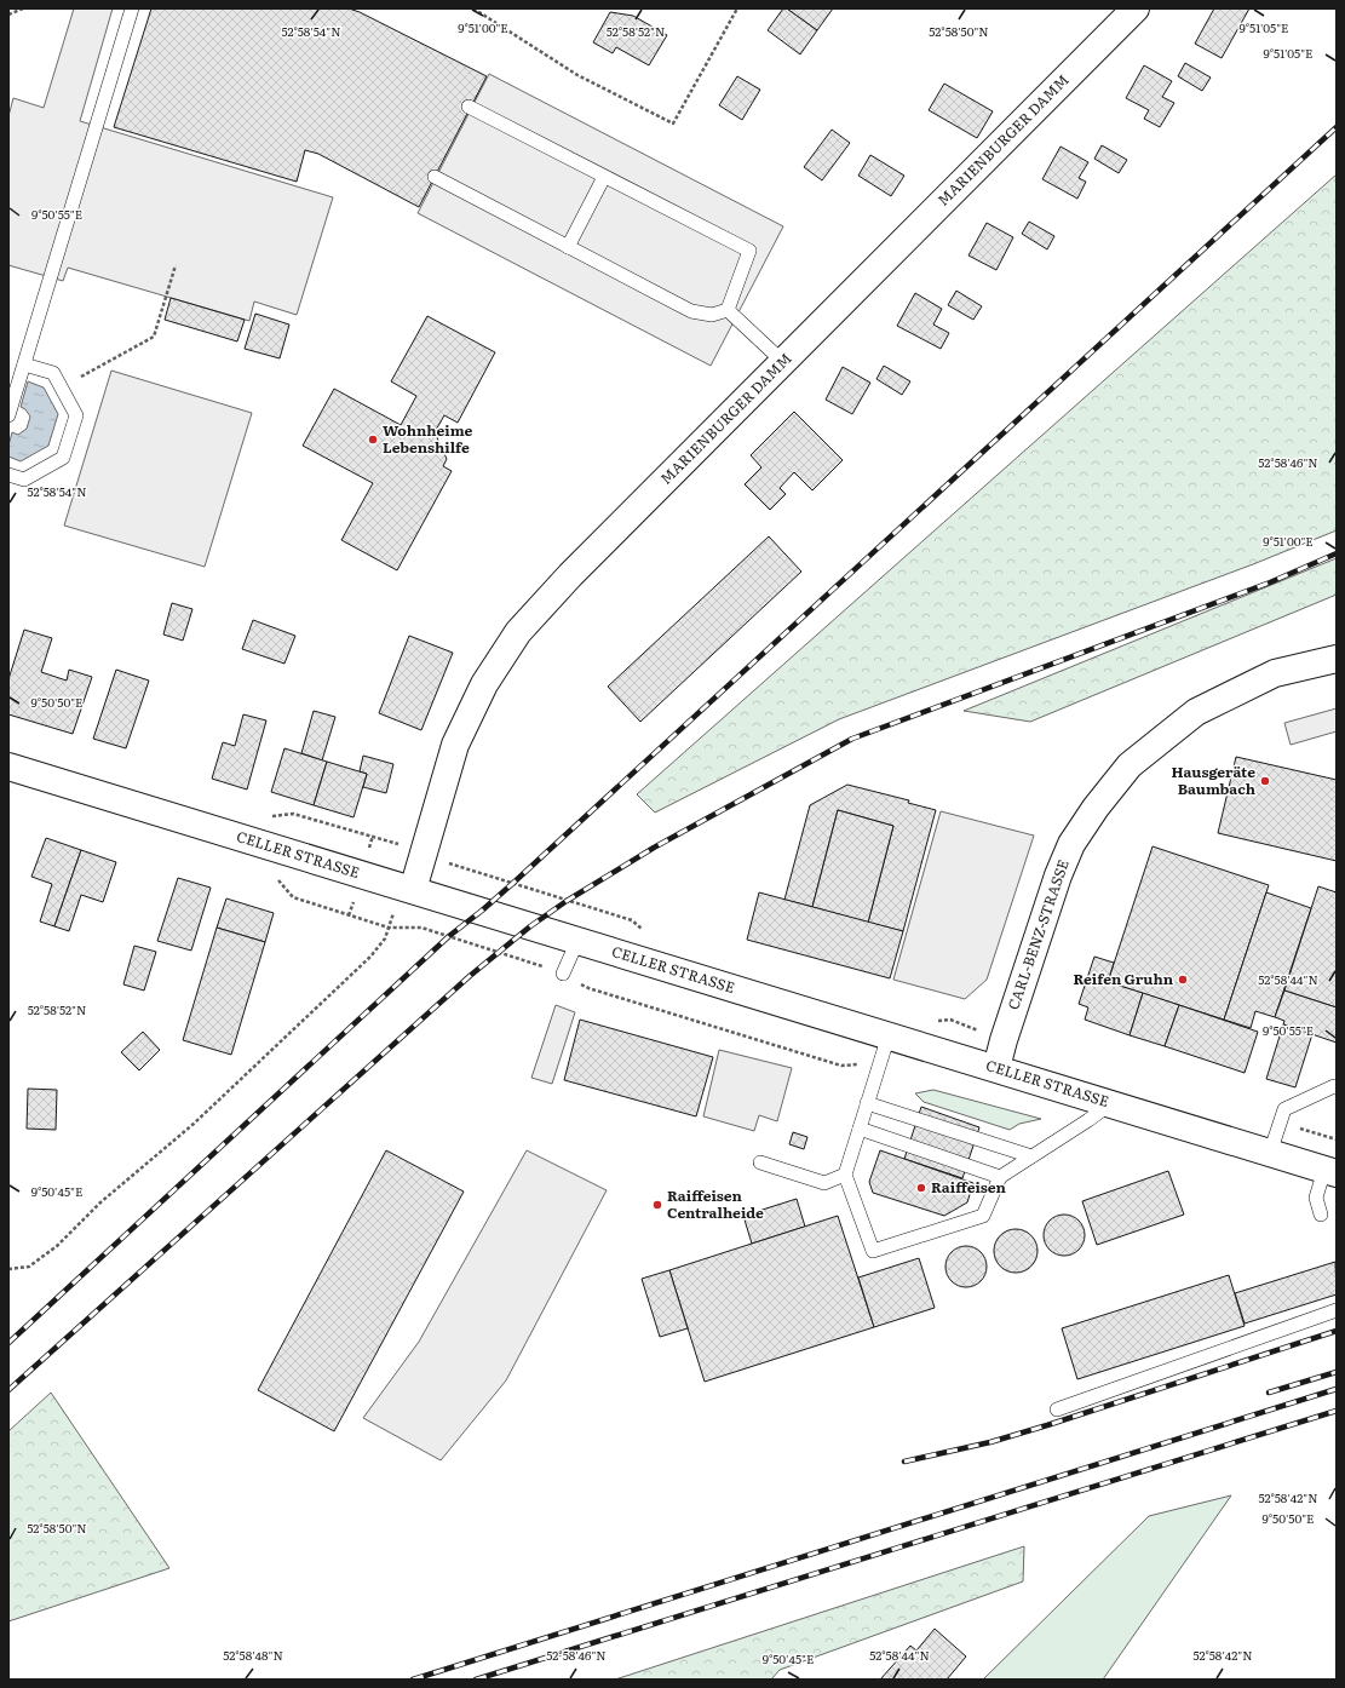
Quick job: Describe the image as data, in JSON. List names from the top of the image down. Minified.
{"streets":{"street":["MARIENBURGER DAMM","CELLER STRASSE","CARL-BENZ-STRASSE"]},"crossings":[["MARIENBURGER DAMM","CELLER STRASSE"],["CELLER STRASSE","CARL-BENZ-STRASSE"]],"places":["Wohnheime Lebenshilfe","Hausgeräte Baumbach","Reifen Gruhn","Raiffeisen","Raiffeisen Centralheide"],"coordinates":["9°51'00\"E","9°51'05\"E","52°58'54\"N","52°58'52\"N","52°58'50\"N","9°50'55\"E","52°58'46\"N","9°50'50\"E","52°58'44\"N","9°50'45\"E","52°58'42\"N","52°58'48\"N"]}
